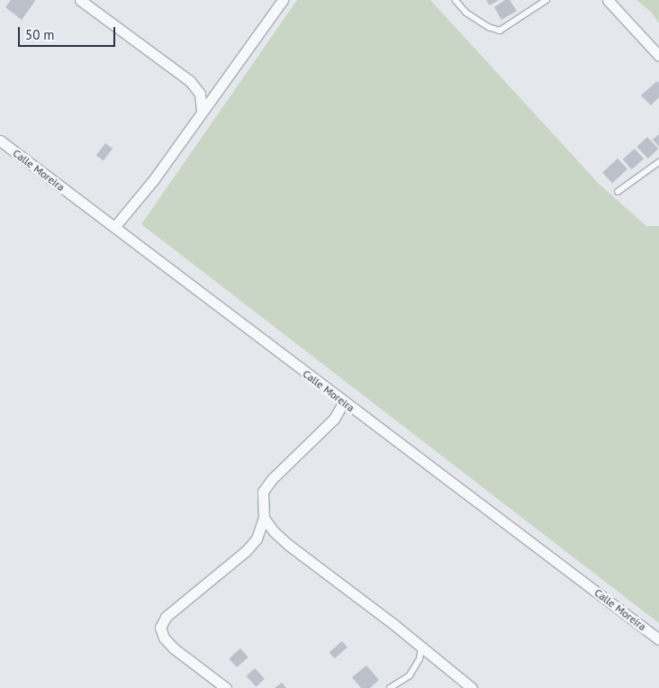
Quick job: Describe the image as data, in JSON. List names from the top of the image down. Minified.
{"streets":{"street":["Calle Moreira"]},"scale_bar":"50 m"}
